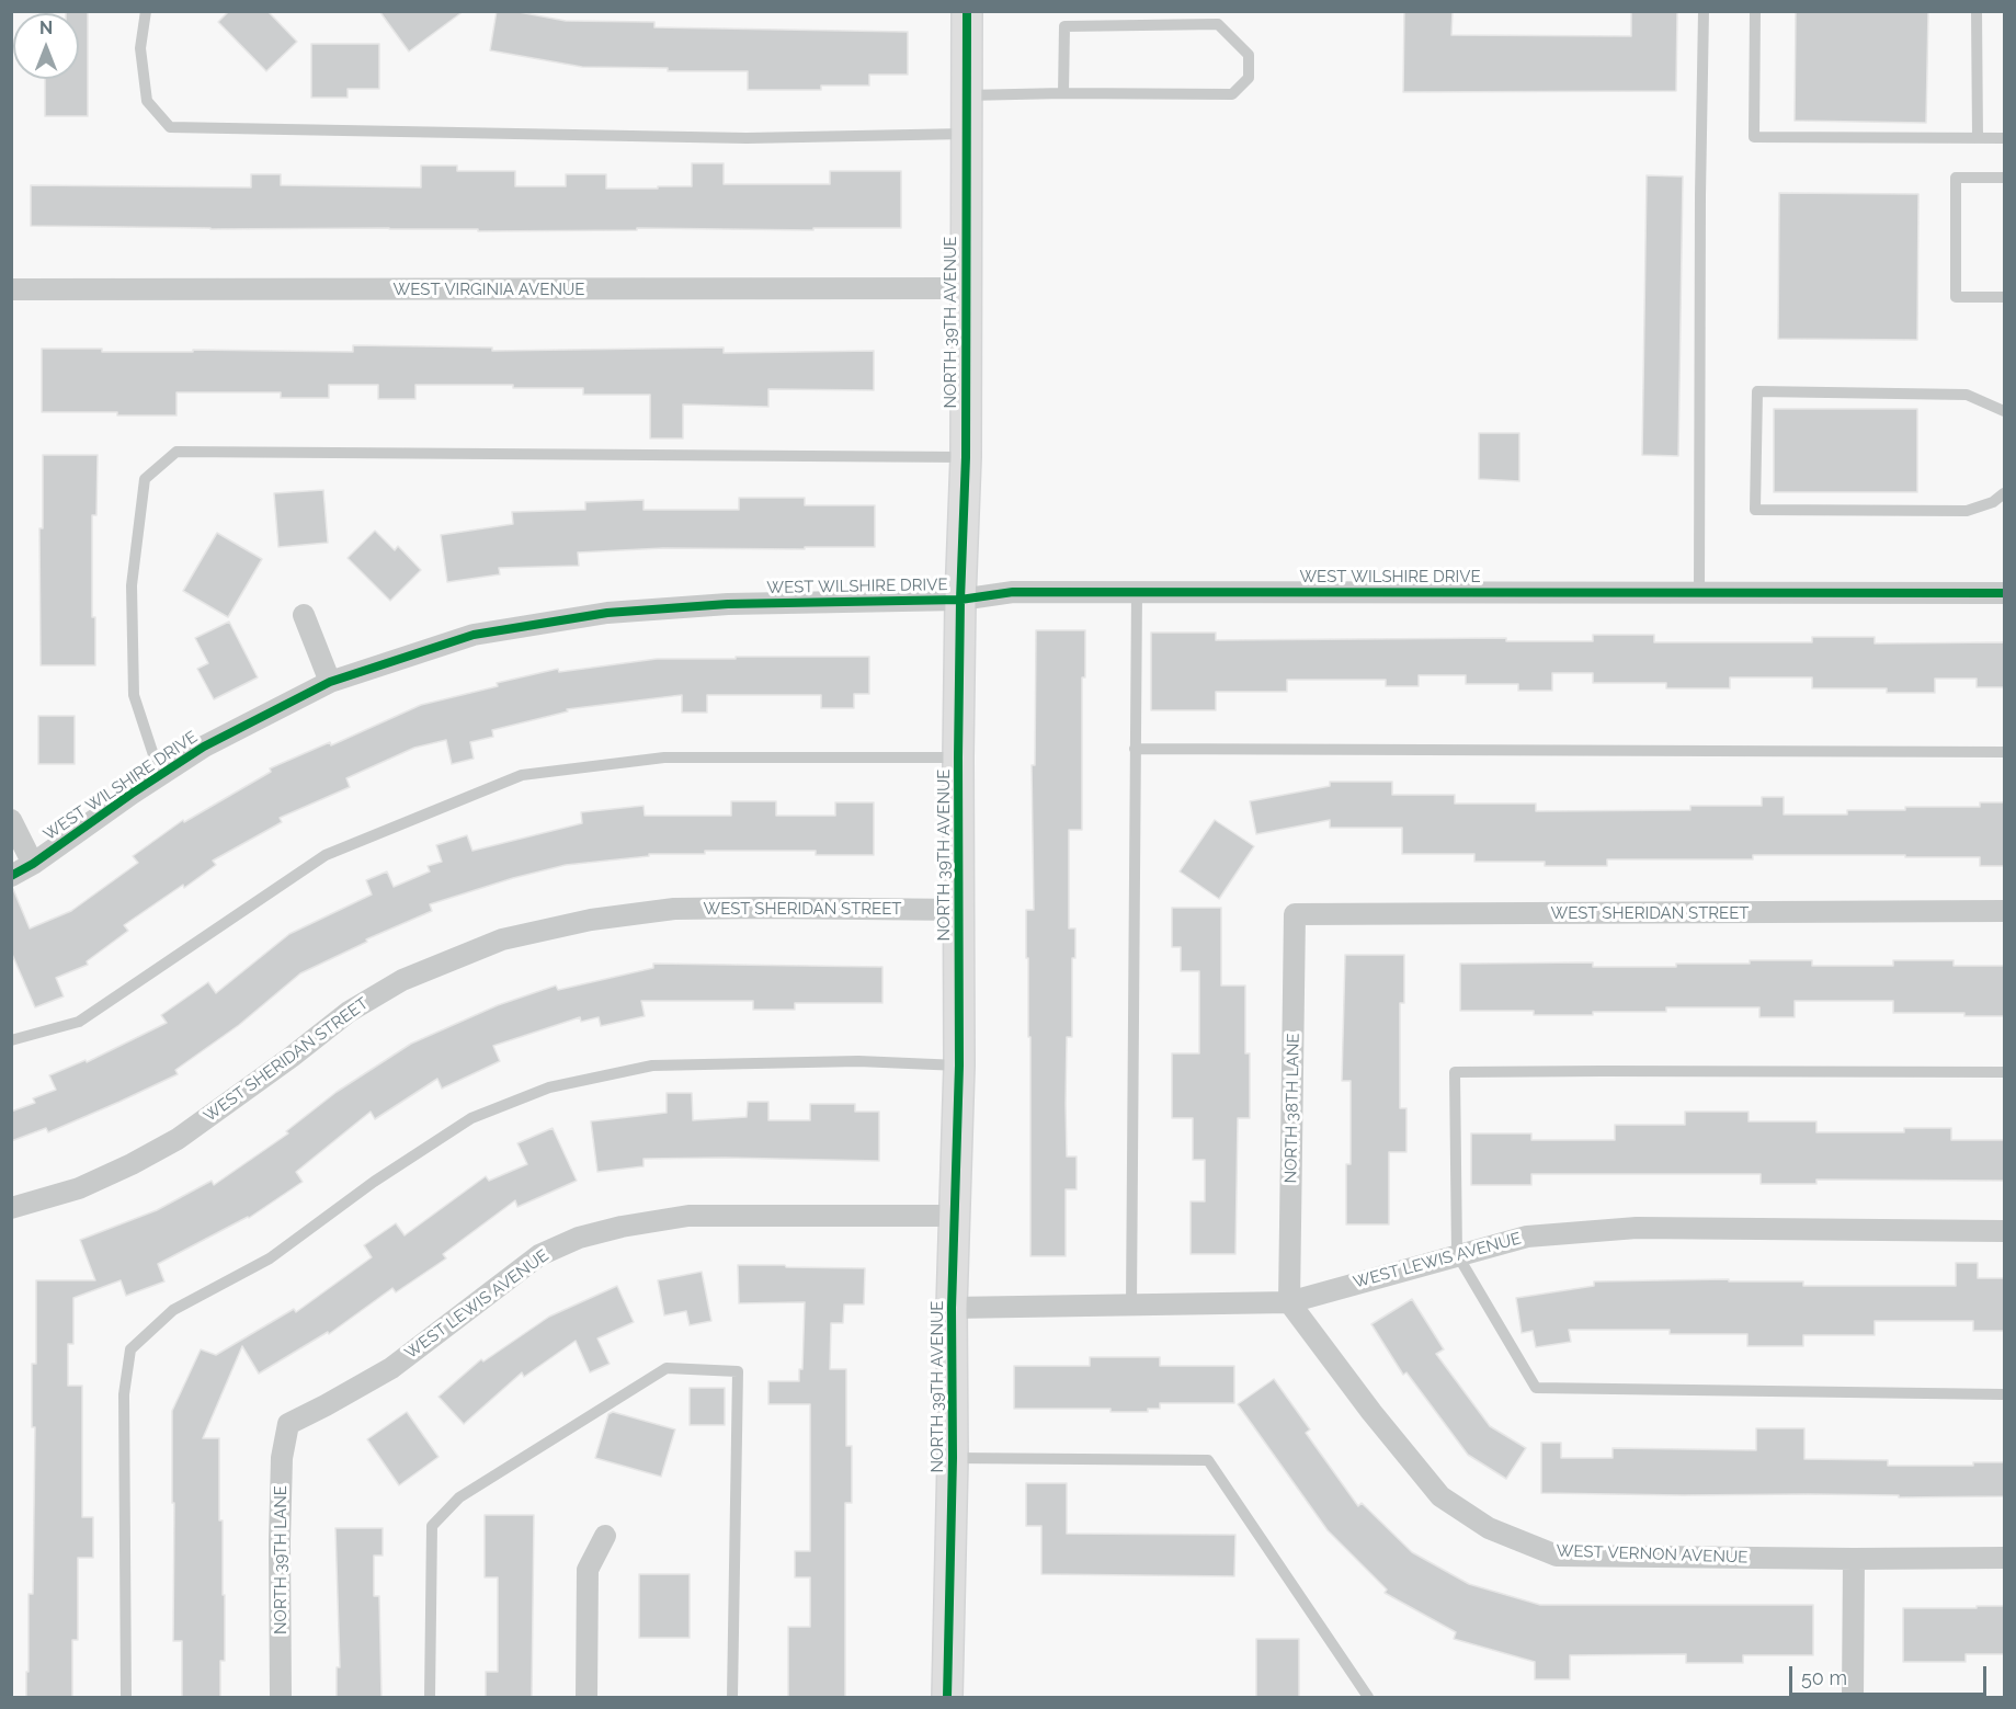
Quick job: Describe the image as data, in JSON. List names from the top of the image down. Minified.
{"streets":{"street":["WEST VIRGINIA AVENUE","NORTH 39TH AVENUE","WEST WILSHIRE DRIVE","WEST SHERIDAN STREET","NORTH 38TH LANE","WEST LEWIS AVENUE","WEST VERNON AVENUE","NORTH 39TH LANE"]},"crossings":[["WEST VIRGINIA AVENUE","NORTH 39TH AVENUE"],["NORTH 39TH AVENUE","WEST WILSHIRE DRIVE"],["NORTH 39TH AVENUE","WEST SHERIDAN STREET"],["NORTH 39TH AVENUE","WEST LEWIS AVENUE"],["WEST SHERIDAN STREET","NORTH 38TH LANE"],["NORTH 38TH LANE","WEST LEWIS AVENUE"],["NORTH 38TH LANE","WEST VERNON AVENUE"],["WEST LEWIS AVENUE","WEST VERNON AVENUE"],["WEST LEWIS AVENUE","NORTH 39TH LANE"]],"scale_bar":"50 m","north":"top"}
